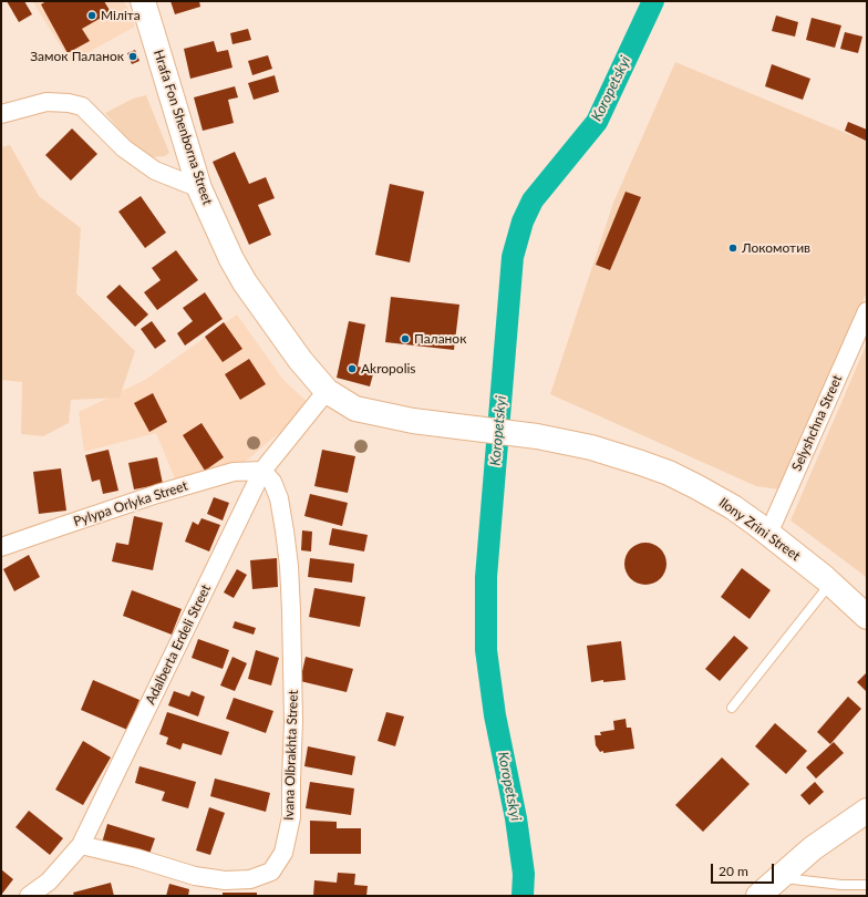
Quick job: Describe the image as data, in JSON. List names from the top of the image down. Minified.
{"streets":{"highway":["Hrafa Fon Shenborna Street","Ilony Zrini Street"],"street":["Selyshchna Street","Pylypa Orlyka Street","Adalberta Erdeli Street","Ivana Olbrakhta Street"]},"crossings":[["Hrafa Fon Shenborna Street","Ilony Zrini Street"],["Hrafa Fon Shenborna Street","Adalberta Erdeli Street"],["Selyshchna Street","Ilony Zrini Street"],["Pylypa Orlyka Street","Adalberta Erdeli Street"],["Pylypa Orlyka Street","Ivana Olbrakhta Street"],["Adalberta Erdeli Street","Ivana Olbrakhta Street"]],"water":["Koropetskyi"],"places":["Міліта","Замок Паланок","Локомотив","Паланок","Akropolis"],"scale_bar":"20 m"}
